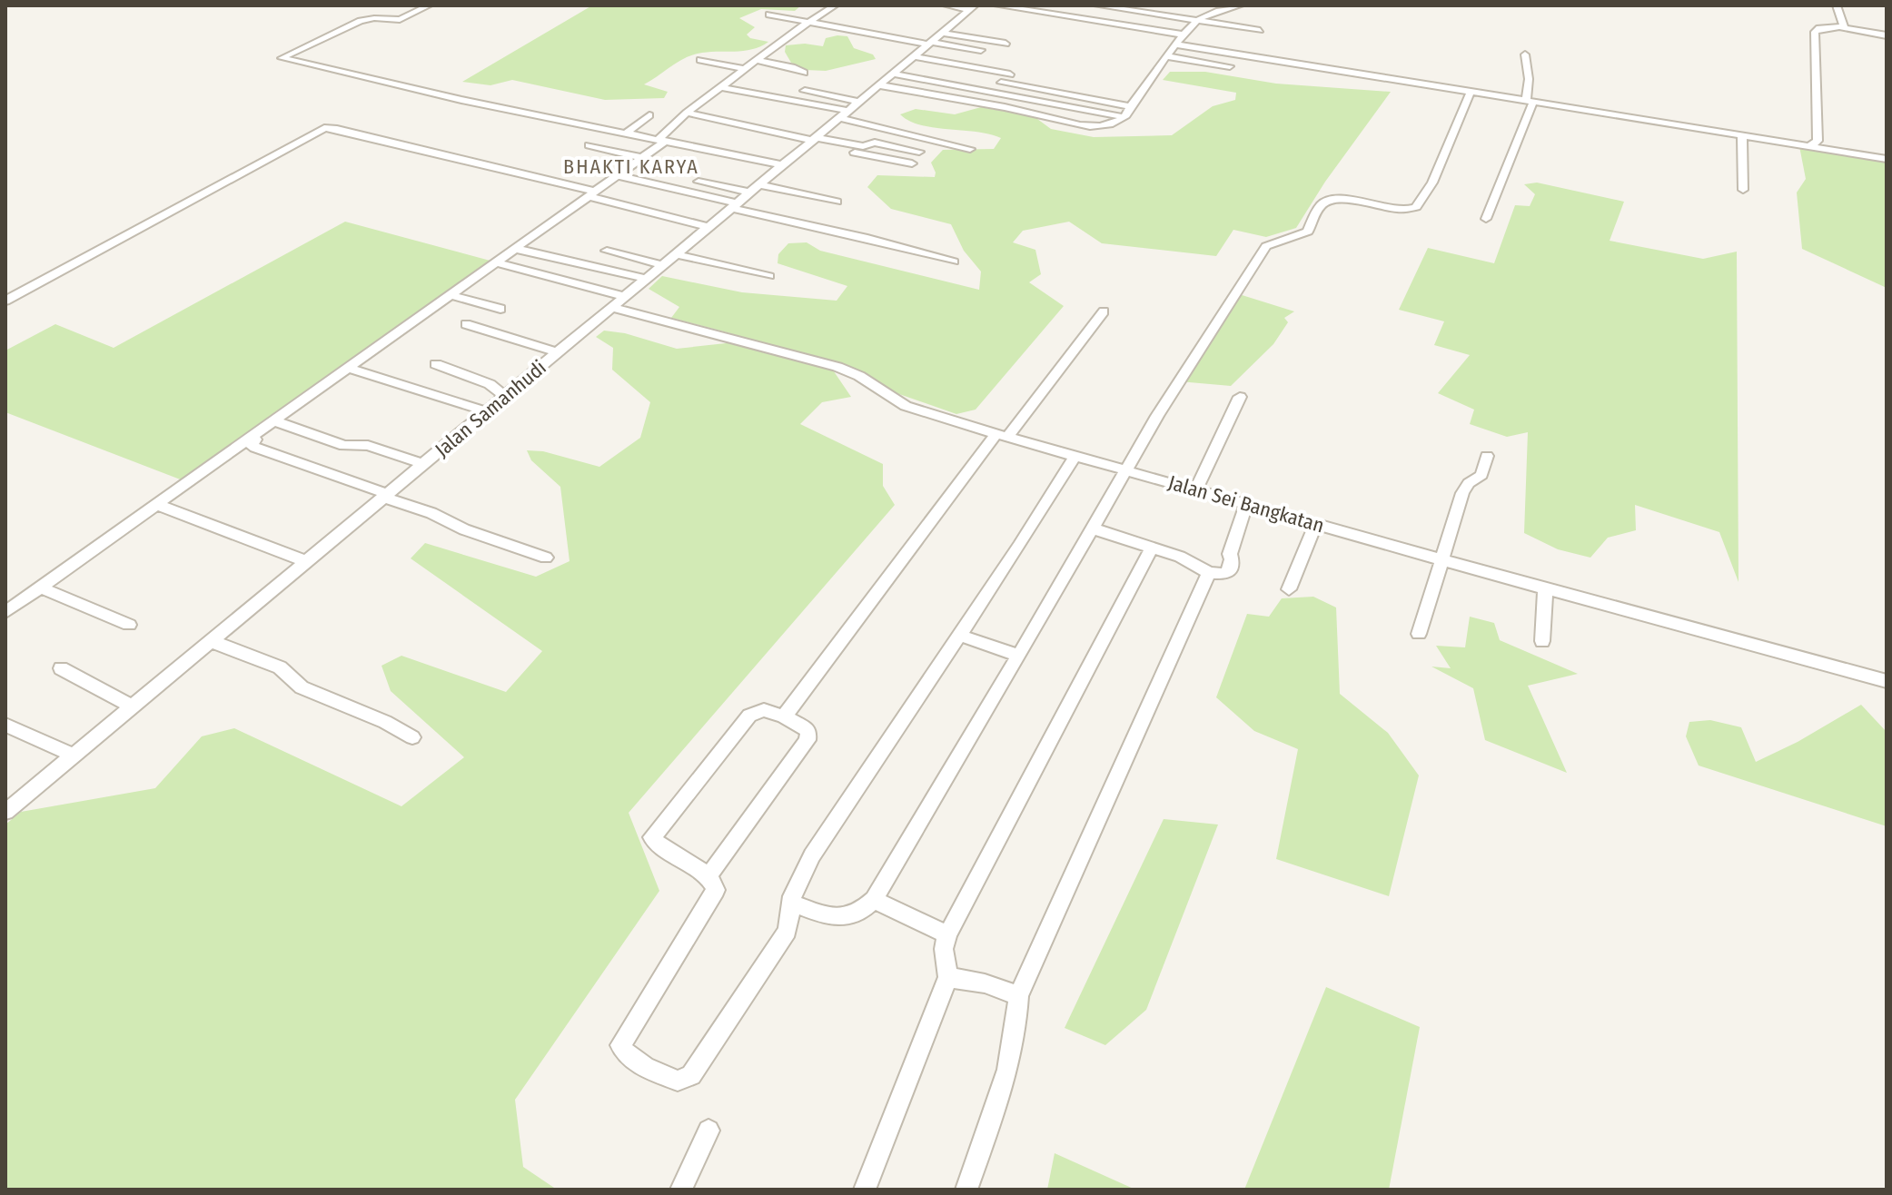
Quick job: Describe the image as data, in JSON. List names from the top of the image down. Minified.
{"streets":{"street":["Jalan Samanhudi","Jalan Sei Bangkatan"]},"crossings":[["Jalan Samanhudi","Jalan Sei Bangkatan"]],"districts":["BHAKTI KARYA"]}
